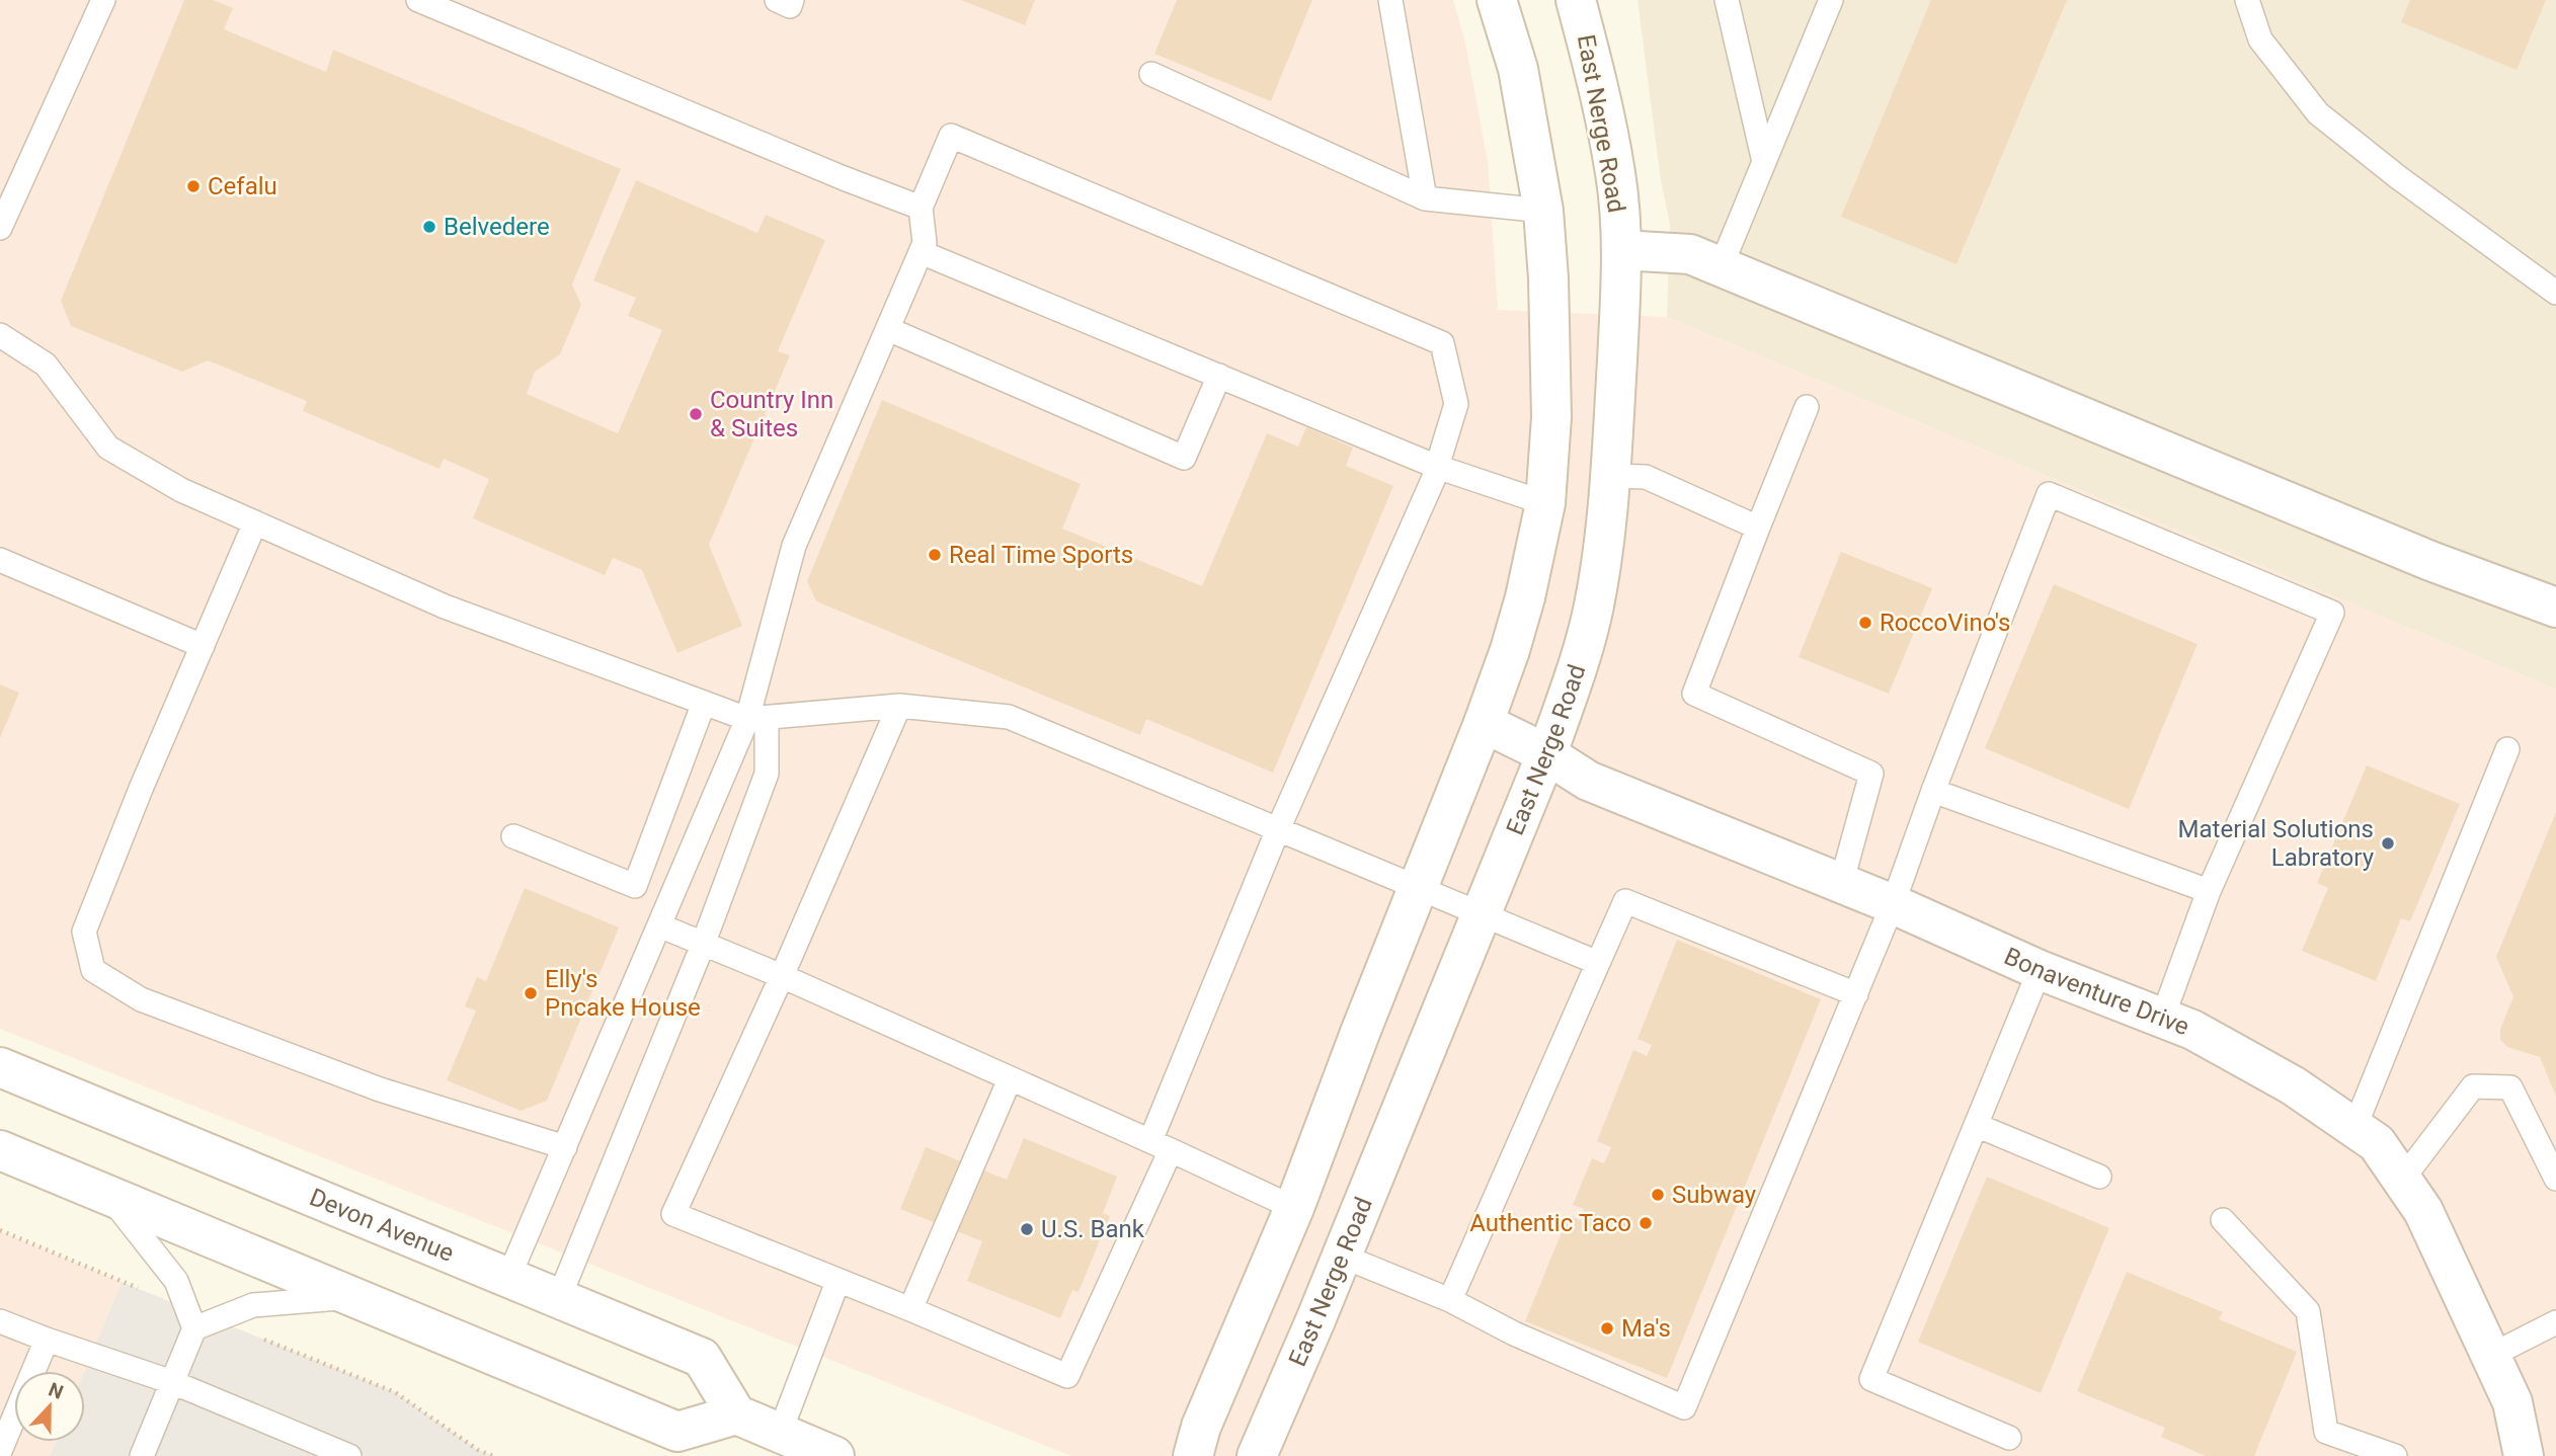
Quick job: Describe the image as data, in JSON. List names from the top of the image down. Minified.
{"streets":{"main road":["East Nerge Road","Bonaventure Drive","Devon Avenue"]},"crossings":[["East Nerge Road","Bonaventure Drive"]],"places":["Cefalu","Belvedere","Country Inn & Suites","Real Time Sports","RoccoVino's","Material Solutions Labratory","Elly's Pncake House","Subway","Authentic Taco","U.S. Bank","Ma's"],"north":"top"}
